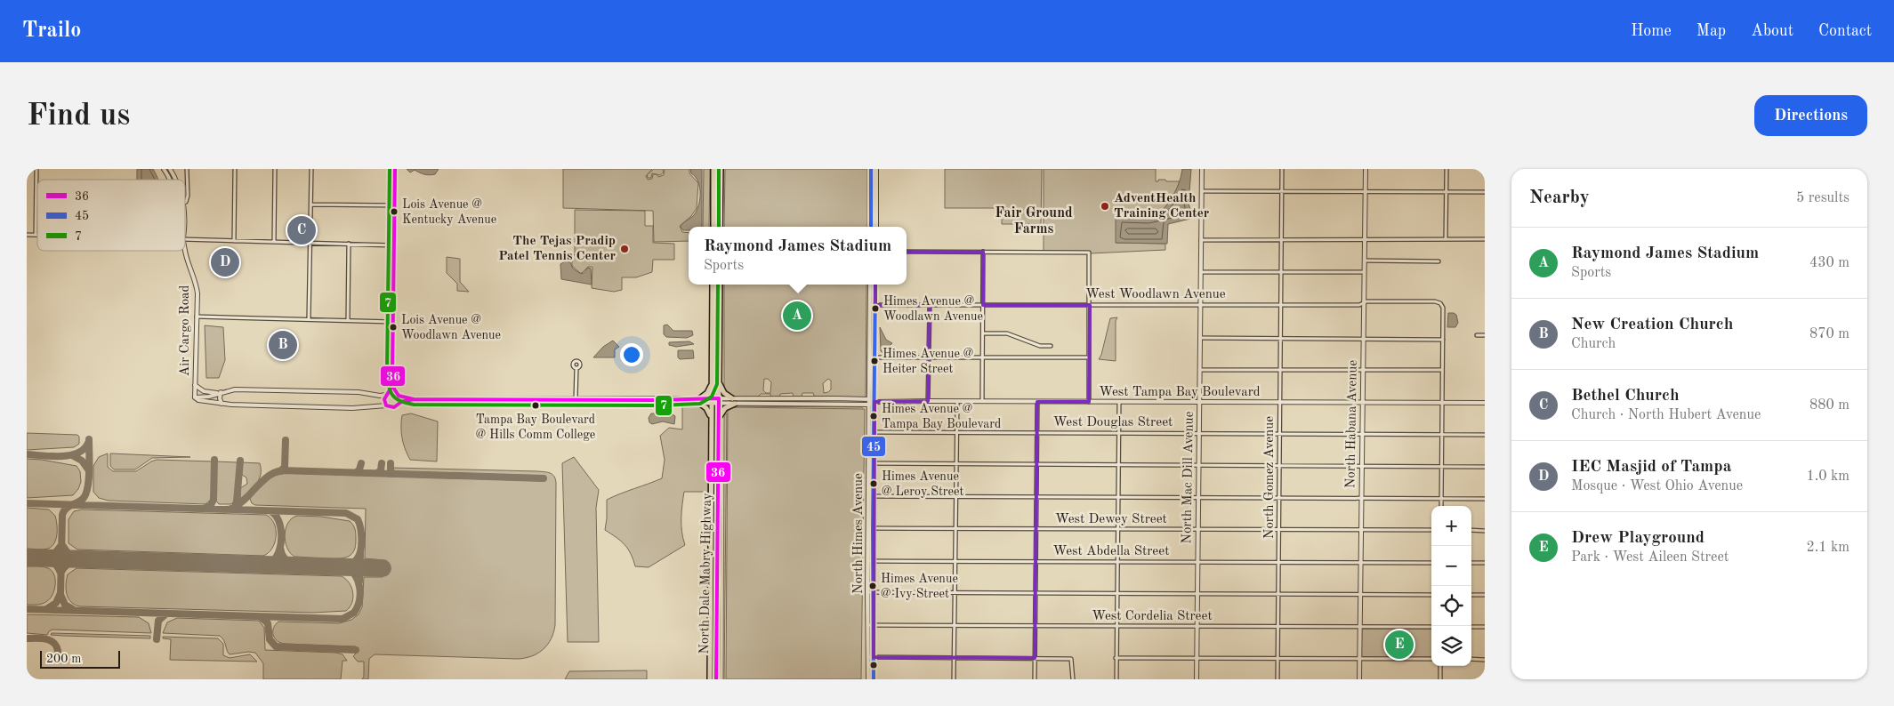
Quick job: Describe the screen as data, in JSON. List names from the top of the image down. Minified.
{"streets":{"main road":["North Dale Mabry Highway"],"street":["West Woodlawn Avenue","Air Cargo Road","West Tampa Bay Boulevard","West Douglas Street","North Habana Avenue","North Mac Dill Avenue","North Gomez Avenue","West Dewey Street","North Himes Avenue","West Abdella Street","West Cordelia Street"]},"crossings":[["West Woodlawn Avenue","North Habana Avenue"],["West Woodlawn Avenue","North Mac Dill Avenue"],["West Woodlawn Avenue","North Gomez Avenue"],["West Woodlawn Avenue","North Himes Avenue"],["West Tampa Bay Boulevard","North Habana Avenue"],["West Tampa Bay Boulevard","North Mac Dill Avenue"],["West Tampa Bay Boulevard","North Gomez Avenue"],["West Tampa Bay Boulevard","North Himes Avenue"],["West Tampa Bay Boulevard","North Dale Mabry Highway"],["West Douglas Street","North Habana Avenue"],["West Douglas Street","North Mac Dill Avenue"],["West Douglas Street","North Gomez Avenue"],["West Douglas Street","North Himes Avenue"],["North Habana Avenue","West Dewey Street"],["North Habana Avenue","West Abdella Street"],["North Habana Avenue","West Cordelia Street"],["North Mac Dill Avenue","West Dewey Street"],["North Mac Dill Avenue","West Abdella Street"],["North Mac Dill Avenue","West Cordelia Street"],["North Gomez Avenue","West Dewey Street"],["North Gomez Avenue","West Abdella Street"],["North Gomez Avenue","West Cordelia Street"],["West Dewey Street","North Himes Avenue"],["North Himes Avenue","West Abdella Street"],["North Himes Avenue","West Cordelia Street"]],"districts":["Fair Ground Farms"],"places":["AdventHealth Training Center","Lois Avenue @ Kentucky Avenue","The Tejas Pradip Patel Tennis Center","Himes Avenue @ Woodlawn Avenue","Lois Avenue @ Woodlawn Avenue","Himes Avenue @ Heiter Street","Tampa Bay Boulevard @ Hills Comm College","Himes Avenue @ Tampa Bay Boulevard","Himes Avenue @ Leroy Street","Himes Avenue @ Ivy Street"],"lines":["transit line 36","transit line 45","transit line 7"],"legend":["36","45","7"],"scale_bar":"200 m","page":{"header":"Trailo","nav":["Home","Map","About","Contact"],"buttons":"Directions","title":"Find us","heading":["Nearby","5 results"],"pins":["C","D","A","B","E"],"popup":["Raymond James Stadium","Sports"],"list":[{"mark":"A","name":"Raymond James Stadium","note":"Sports","value":"430 m"},{"mark":"B","name":"New Creation Church","note":"Church","value":"870 m"},{"mark":"C","name":"Bethel Church","note":"Church · North Hubert Avenue","value":"880 m"},{"mark":"D","name":"IEC Masjid of Tampa","note":"Mosque · West Ohio Avenue","value":"1.0 km"},{"mark":"E","name":"Drew Playground","note":"Park · West Aileen Street","value":"2.1 km"}],"map_buttons":["+","−"],"scale":"200 m"}}
